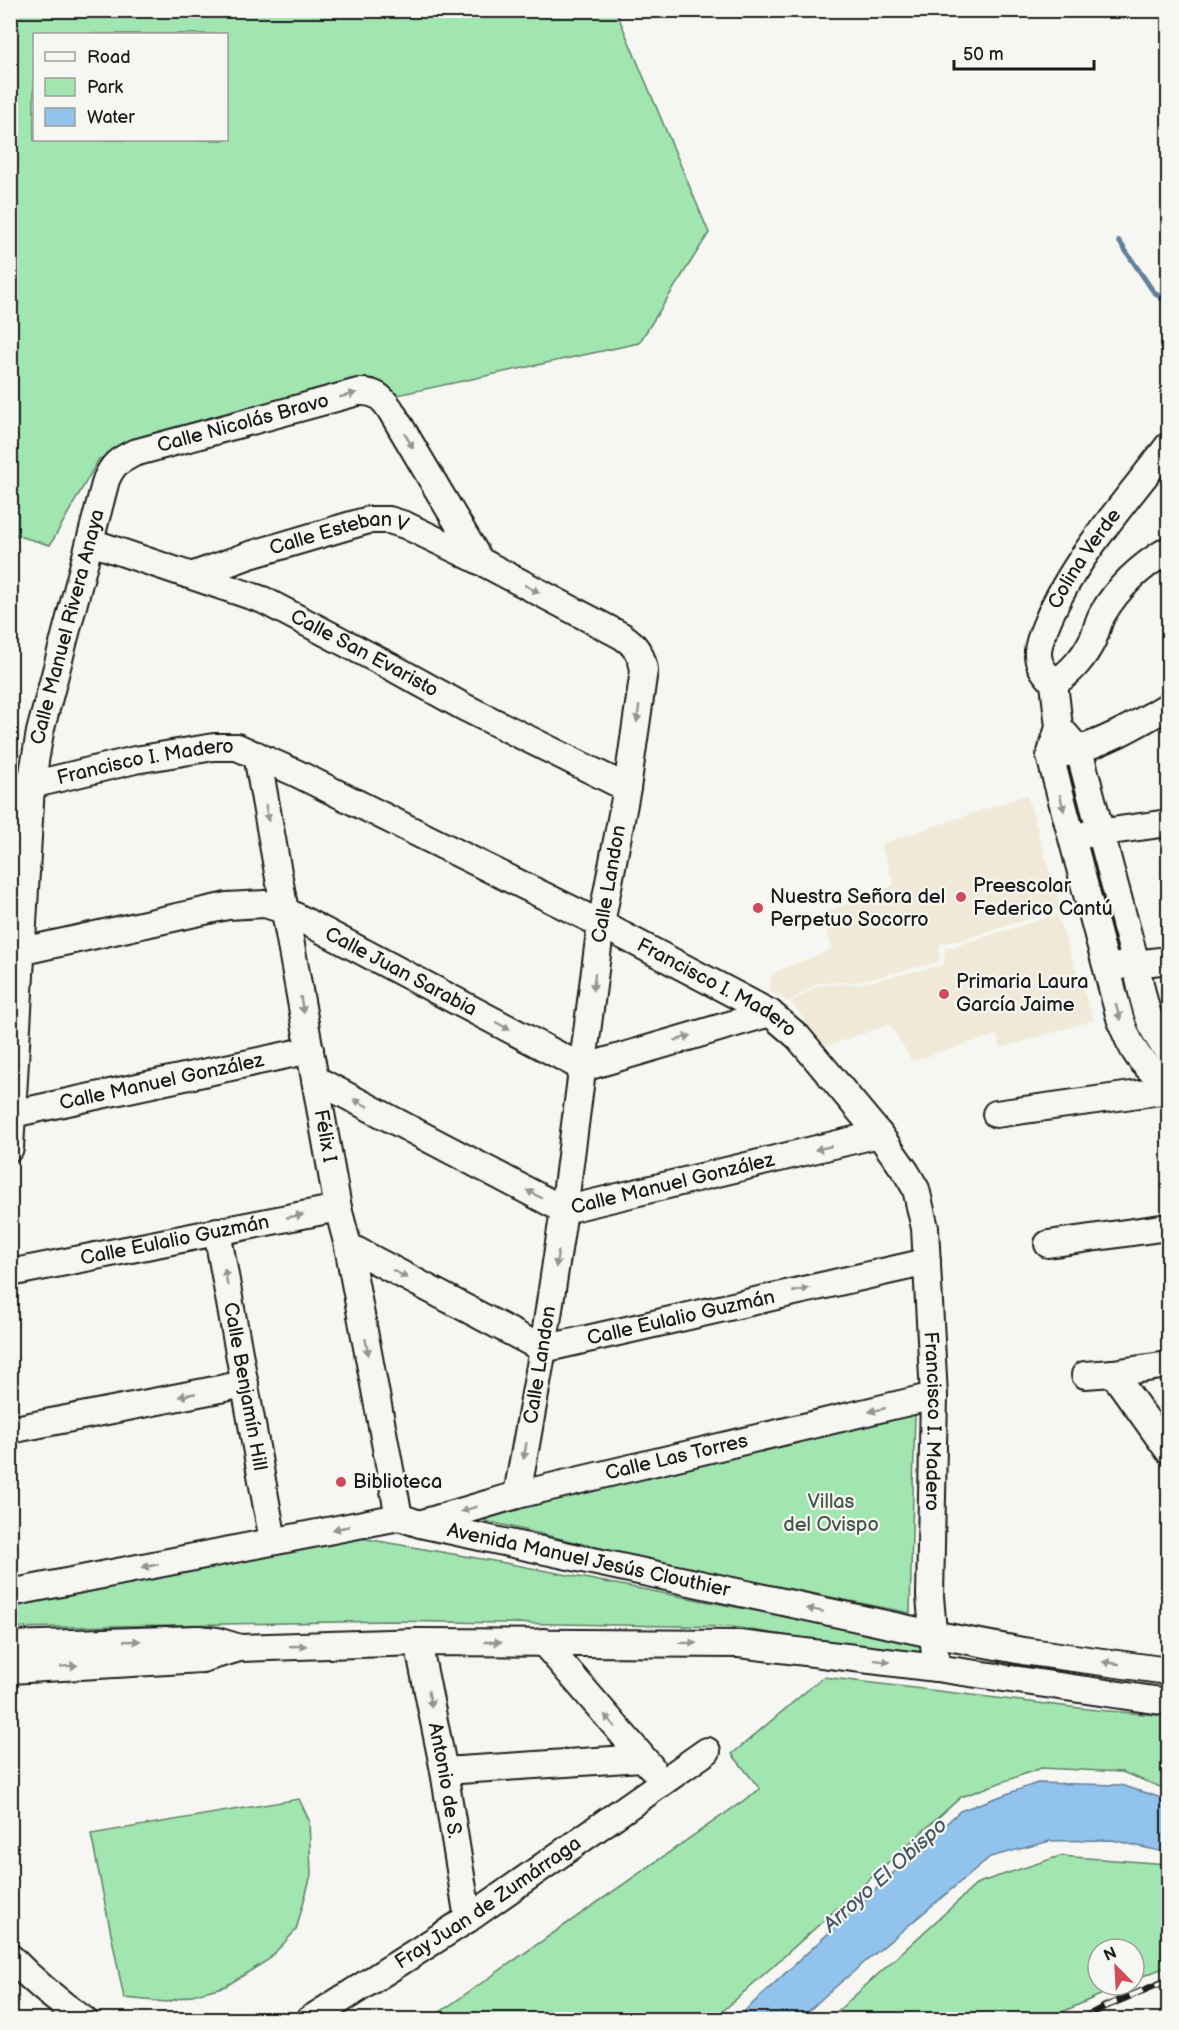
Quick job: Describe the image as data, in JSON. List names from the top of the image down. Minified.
{"streets":{"street":["Calle Nicolás Bravo","Calle Esteban V","Colina Verde","Calle Manuel Rivera Anaya","Calle San Evaristo","Francisco I. Madero","Calle Landon","Calle Juan Sarabia","Calle Manuel González","Félix I","Calle Eulalio Guzmán","Calle Benjamín Hill","Calle Las Torres","Avenida Manuel Jesús Clouthier","Antonio de S.","Fray Juan de Zumárraga"]},"crossings":[["Calle Nicolás Bravo","Calle Esteban V"],["Calle Nicolás Bravo","Calle Manuel Rivera Anaya"],["Calle Nicolás Bravo","Calle Landon"],["Calle Esteban V","Calle San Evaristo"],["Calle Esteban V","Calle Landon"],["Calle Manuel Rivera Anaya","Calle San Evaristo"],["Calle Manuel Rivera Anaya","Francisco I. Madero"],["Calle Manuel Rivera Anaya","Calle Juan Sarabia"],["Calle Manuel Rivera Anaya","Calle Manuel González"],["Calle San Evaristo","Calle Landon"],["Francisco I. Madero","Calle Landon"],["Francisco I. Madero","Calle Manuel González"],["Francisco I. Madero","Félix I"],["Francisco I. Madero","Calle Eulalio Guzmán"],["Francisco I. Madero","Calle Las Torres"],["Francisco I. Madero","Avenida Manuel Jesús Clouthier"],["Calle Landon","Calle Juan Sarabia"],["Calle Landon","Calle Manuel González"],["Calle Landon","Calle Eulalio Guzmán"],["Calle Landon","Calle Las Torres"],["Calle Juan Sarabia","Félix I"],["Calle Manuel González","Félix I"],["Félix I","Calle Eulalio Guzmán"],["Félix I","Calle Las Torres"],["Félix I","Avenida Manuel Jesús Clouthier"],["Calle Eulalio Guzmán","Calle Benjamín Hill"],["Calle Benjamín Hill","Avenida Manuel Jesús Clouthier"],["Calle Las Torres","Avenida Manuel Jesús Clouthier"],["Antonio de S.","Fray Juan de Zumárraga"]],"one_way":["Calle Nicolás Bravo","Calle Landon","Calle Juan Sarabia","Félix I","Calle Eulalio Guzmán","Calle Benjamín Hill","Antonio de S."],"water":["Arroyo El Obispo"],"parks":["Villas del Ovispo"],"places":["Preescolar Federico Cantú","Nuestra Señora del Perpetuo Socorro","Primaria Laura García Jaime","Biblioteca"],"legend":["Road","Park","Water"],"scale_bar":"50 m","north":"top left"}
